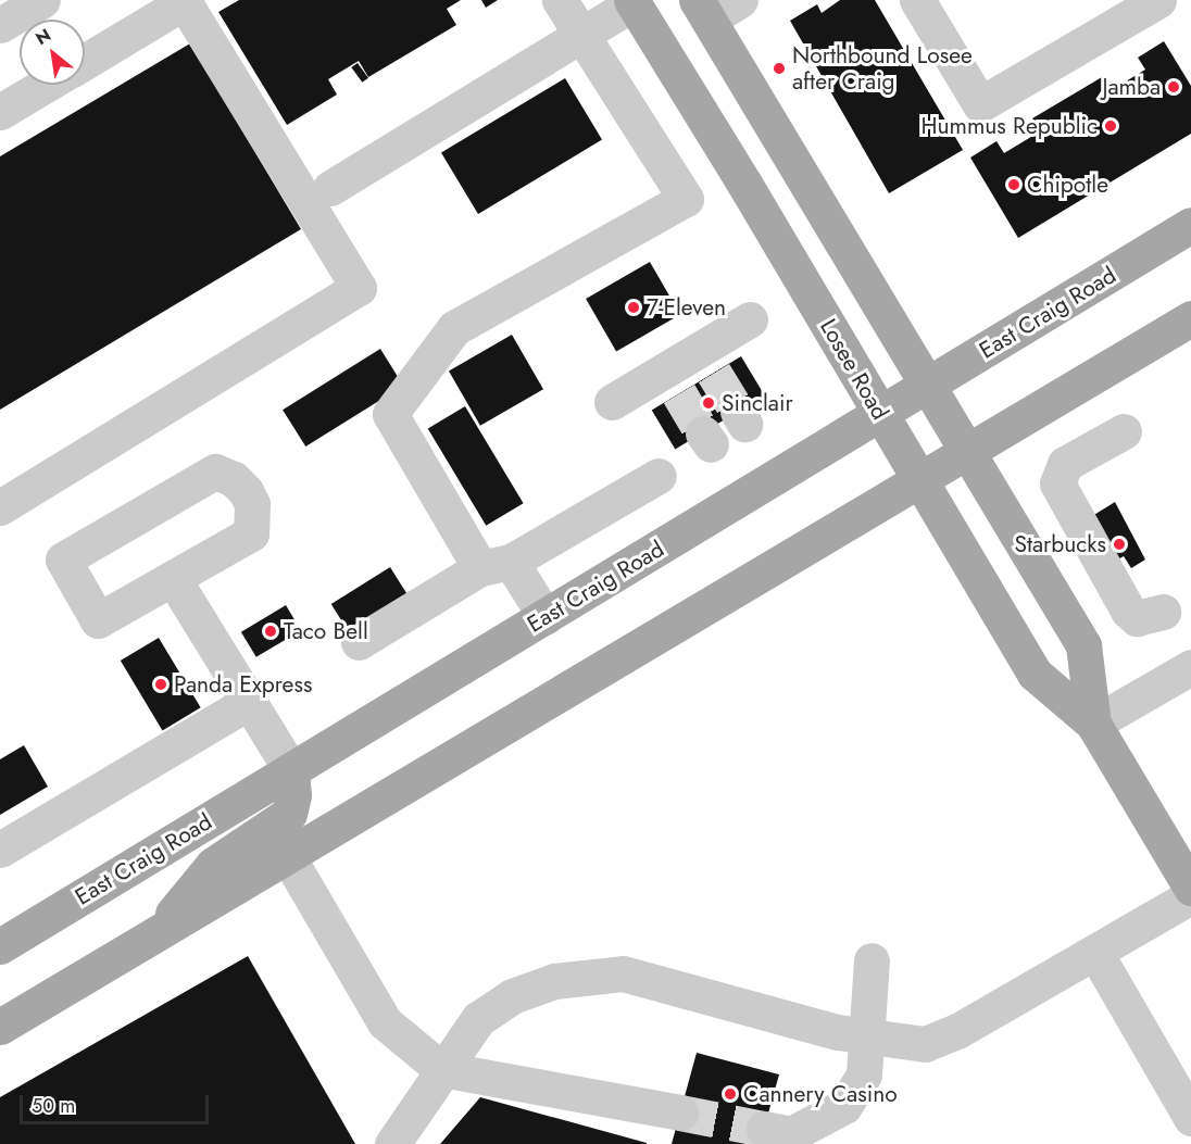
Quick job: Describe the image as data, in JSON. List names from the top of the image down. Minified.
{"streets":{"main road":["East Craig Road","Losee Road"]},"crossings":[["East Craig Road","Losee Road"]],"places":["Northbound Losee after Craig","Jamba","Hummus Republic","Chipotle","7-Eleven","Sinclair","Starbucks","Taco Bell","Panda Express","Cannery Casino"],"scale_bar":"50 m","north":"top left"}
